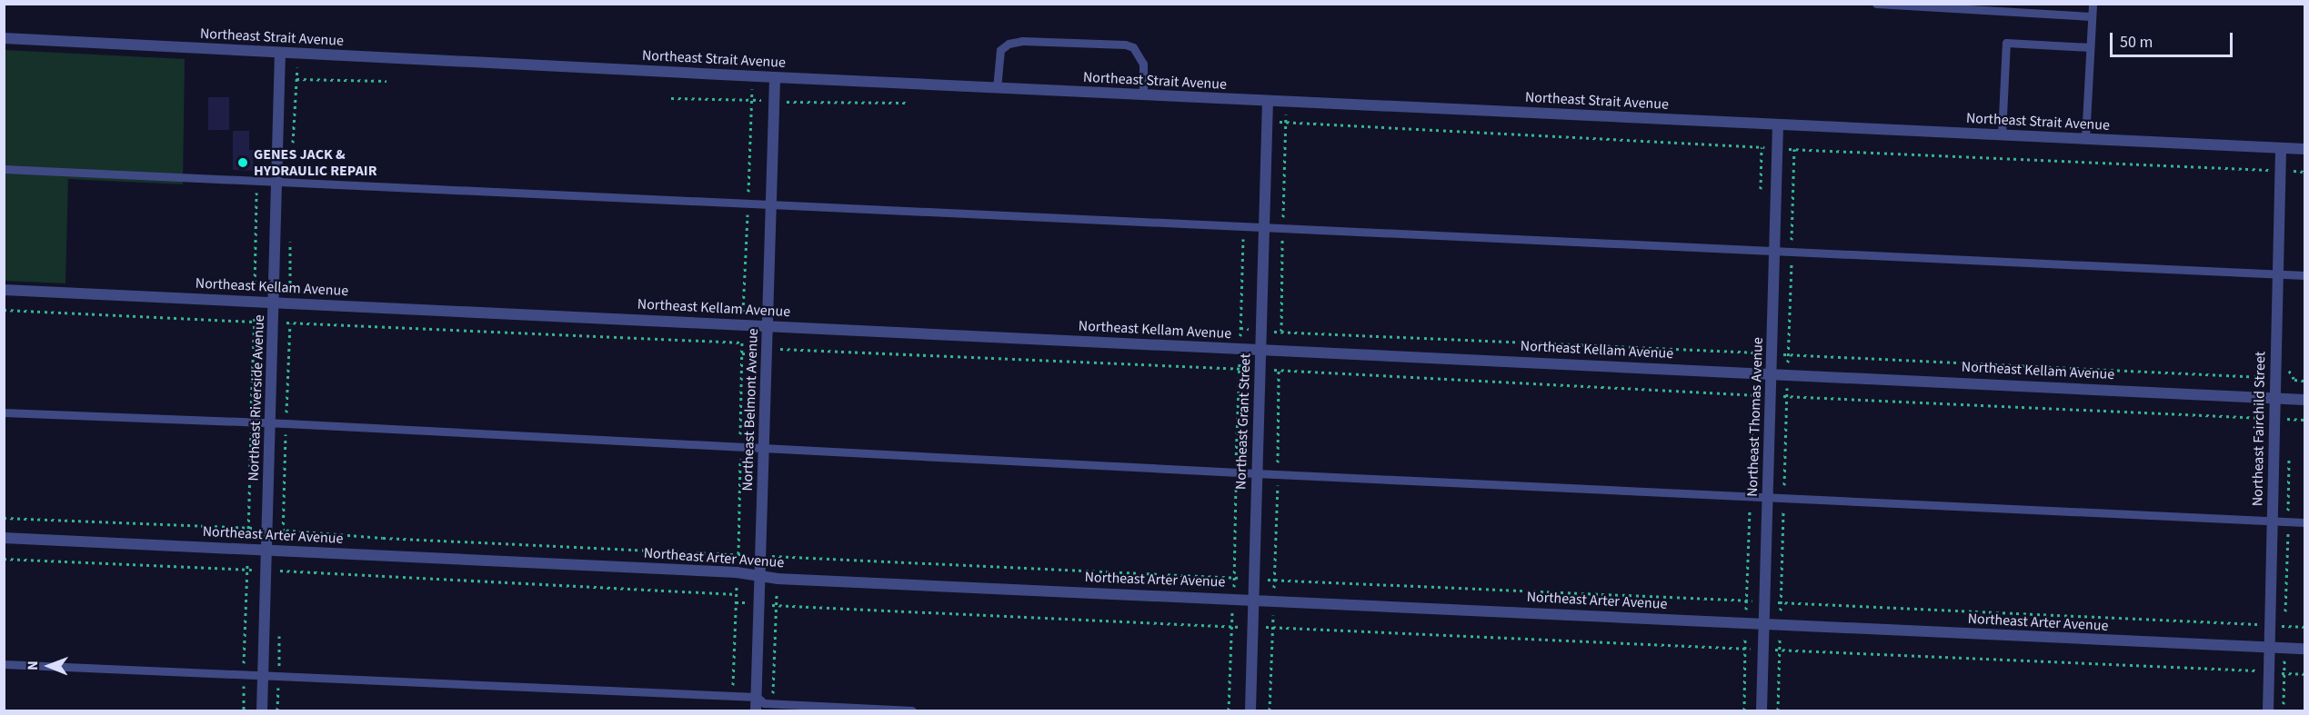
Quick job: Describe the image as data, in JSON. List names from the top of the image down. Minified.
{"streets":{"street":["Northeast Strait Avenue","Northeast Kellam Avenue","Northeast Riverside Avenue","Northeast Belmont Avenue","Northeast Thomas Avenue","Northeast Grant Street","Northeast Fairchild Street","Northeast Arter Avenue"]},"crossings":[["Northeast Strait Avenue","Northeast Riverside Avenue"],["Northeast Strait Avenue","Northeast Belmont Avenue"],["Northeast Strait Avenue","Northeast Thomas Avenue"],["Northeast Strait Avenue","Northeast Grant Street"],["Northeast Strait Avenue","Northeast Fairchild Street"],["Northeast Kellam Avenue","Northeast Riverside Avenue"],["Northeast Kellam Avenue","Northeast Belmont Avenue"],["Northeast Kellam Avenue","Northeast Thomas Avenue"],["Northeast Kellam Avenue","Northeast Grant Street"],["Northeast Kellam Avenue","Northeast Fairchild Street"],["Northeast Riverside Avenue","Northeast Arter Avenue"],["Northeast Belmont Avenue","Northeast Arter Avenue"],["Northeast Thomas Avenue","Northeast Arter Avenue"],["Northeast Grant Street","Northeast Arter Avenue"],["Northeast Fairchild Street","Northeast Arter Avenue"]],"places":["GENES JACK & HYDRAULIC REPAIR"],"scale_bar":"50 m","north":"left"}
